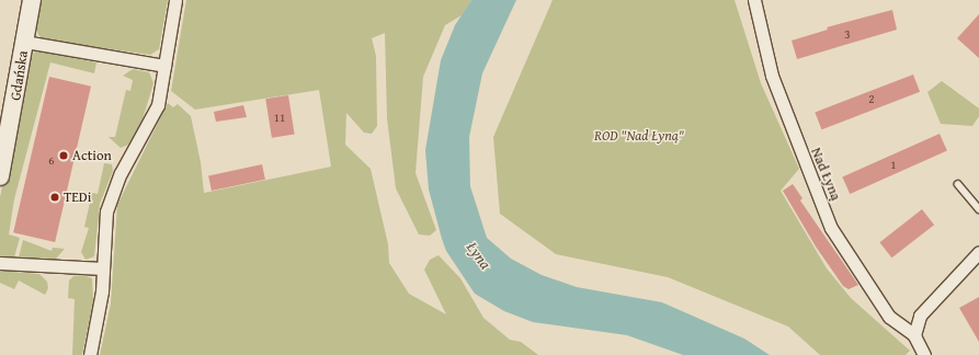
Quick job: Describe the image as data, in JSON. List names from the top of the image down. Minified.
{"streets":{"street":["Gdańska","Nad Łyną"]},"water":["Łyna"],"parks":["ROD \"Nad Łyną\""],"places":["Action","TEDi"],"house_numbers":["3","2","11","6","1"]}
